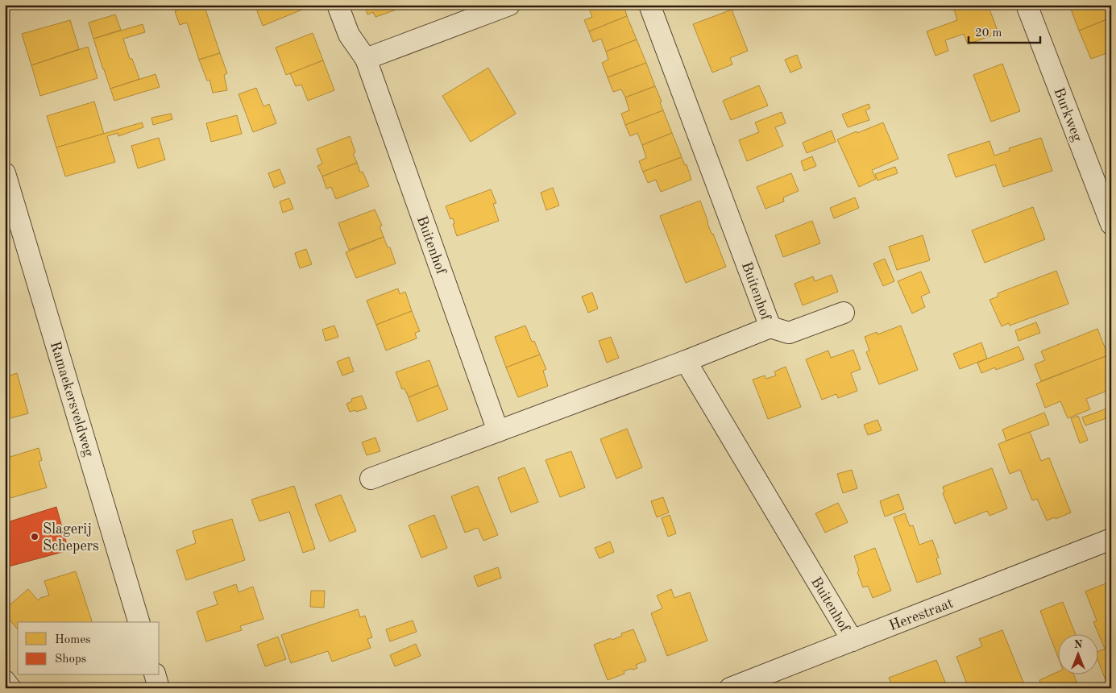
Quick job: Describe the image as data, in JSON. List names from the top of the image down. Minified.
{"streets":{"street":["Burkweg","Buitenhof","Ramaekersveldweg","Herestraat"]},"crossings":[["Buitenhof","Herestraat"]],"places":["Slagerij Schepers"],"legend":["Homes","Shops"],"scale_bar":"20 m","north":"top"}
